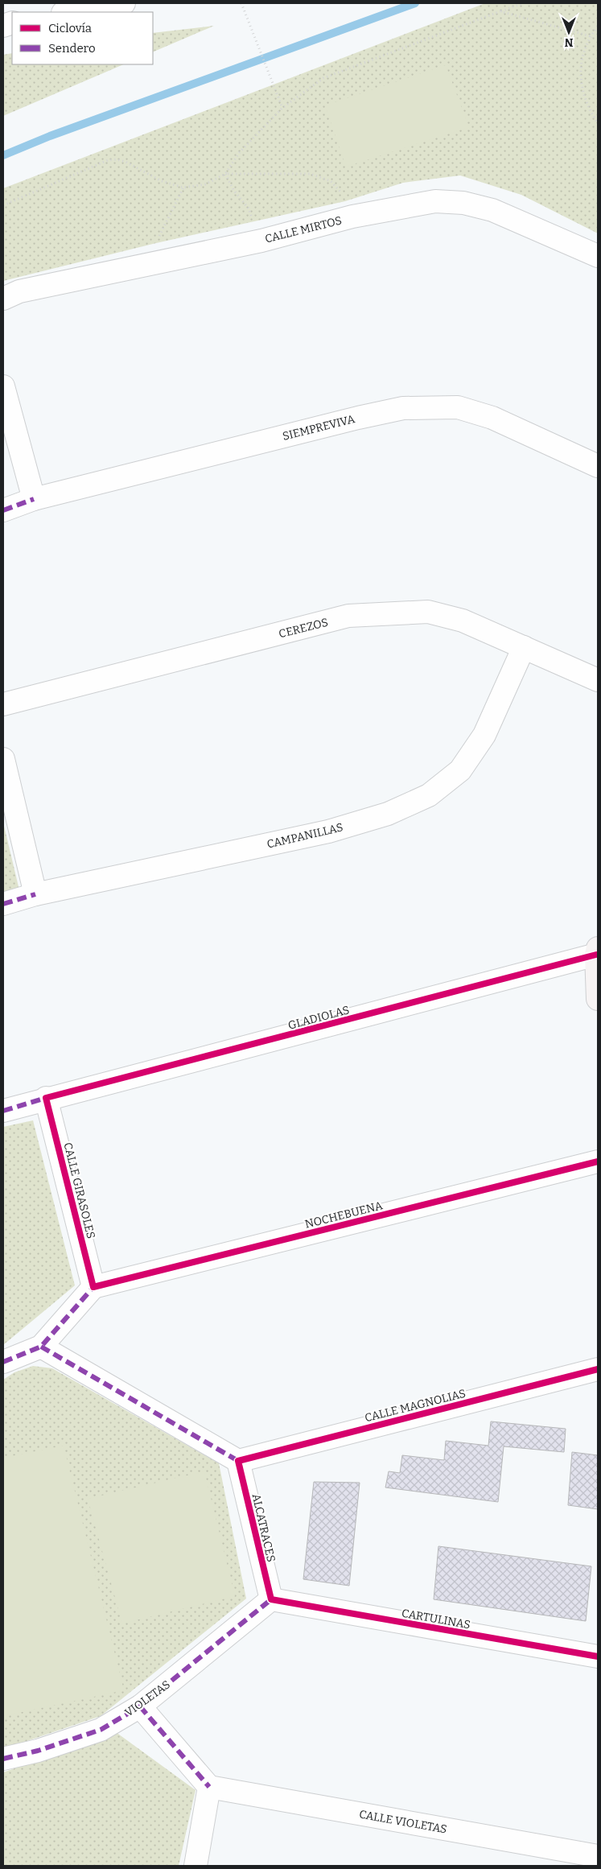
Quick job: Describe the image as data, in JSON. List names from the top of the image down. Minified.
{"streets":{"street":["CALLE MIRTOS","SIEMPREVIVA","CEREZOS","CAMPANILLAS","GLADIOLAS","CALLE GIRASOLES","NOCHEBUENA","CALLE MAGNOLIAS","ALCATRACES","CARTULINAS","VIOLETAS","CALLE VIOLETAS"]},"crossings":[["CEREZOS","CAMPANILLAS"],["GLADIOLAS","CALLE GIRASOLES"],["CALLE GIRASOLES","NOCHEBUENA"],["CALLE MAGNOLIAS","ALCATRACES"],["ALCATRACES","CARTULINAS"],["ALCATRACES","VIOLETAS"],["CARTULINAS","VIOLETAS"]],"legend":["Ciclovía","Sendero"],"north":"bottom"}
